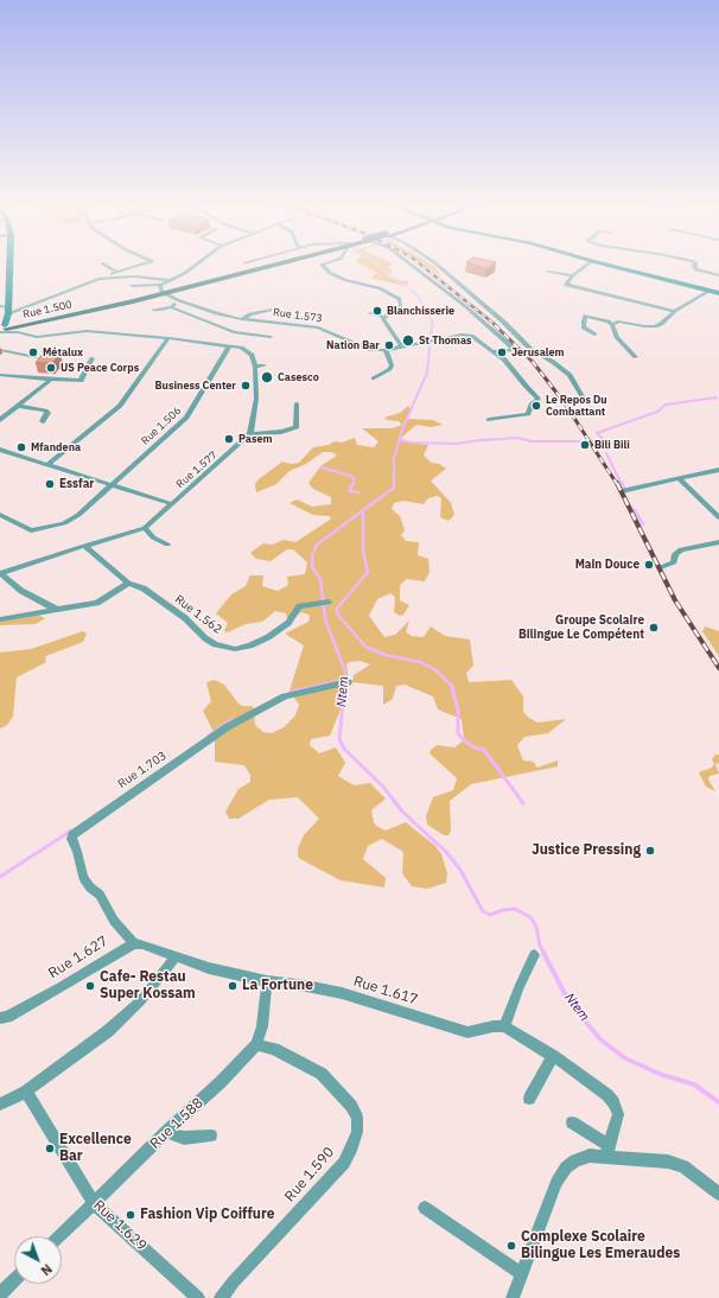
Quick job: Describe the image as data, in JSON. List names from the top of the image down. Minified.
{"streets":{"main road":["Rue 1.500"],"street":["Rue 1.573","Rue 1.506","Rue 1.577","Rue 1.562","Rue 1.703","Rue 1.627","Rue 1.617","Rue 1.588","Rue 1.590","Rue 1.629"]},"crossings":[["Rue 1.500","Rue 1.573"],["Rue 1.577","Rue 1.562"],["Rue 1.703","Rue 1.627"],["Rue 1.617","Rue 1.588"],["Rue 1.588","Rue 1.590"],["Rue 1.588","Rue 1.629"]],"water":["Ntem"],"places":["Blanchisserie","St Thomas","Nation Bar","Métalux","Jerusalem","US Peace Corps","Casesco","Business Center","Le Repos Du Combattant","Pasem","Bili Bili","Mfandena","Essfar","Main Douce","Groupe Scolaire Bilingue Le Compétent","Justice Pressing","Cafe- Restau Super Kossam","La Fortune","Excellence Bar","Fashion Vip Coiffure","Complexe Scolaire Bilingue Les Emeraudes"],"north":"bottom right"}
